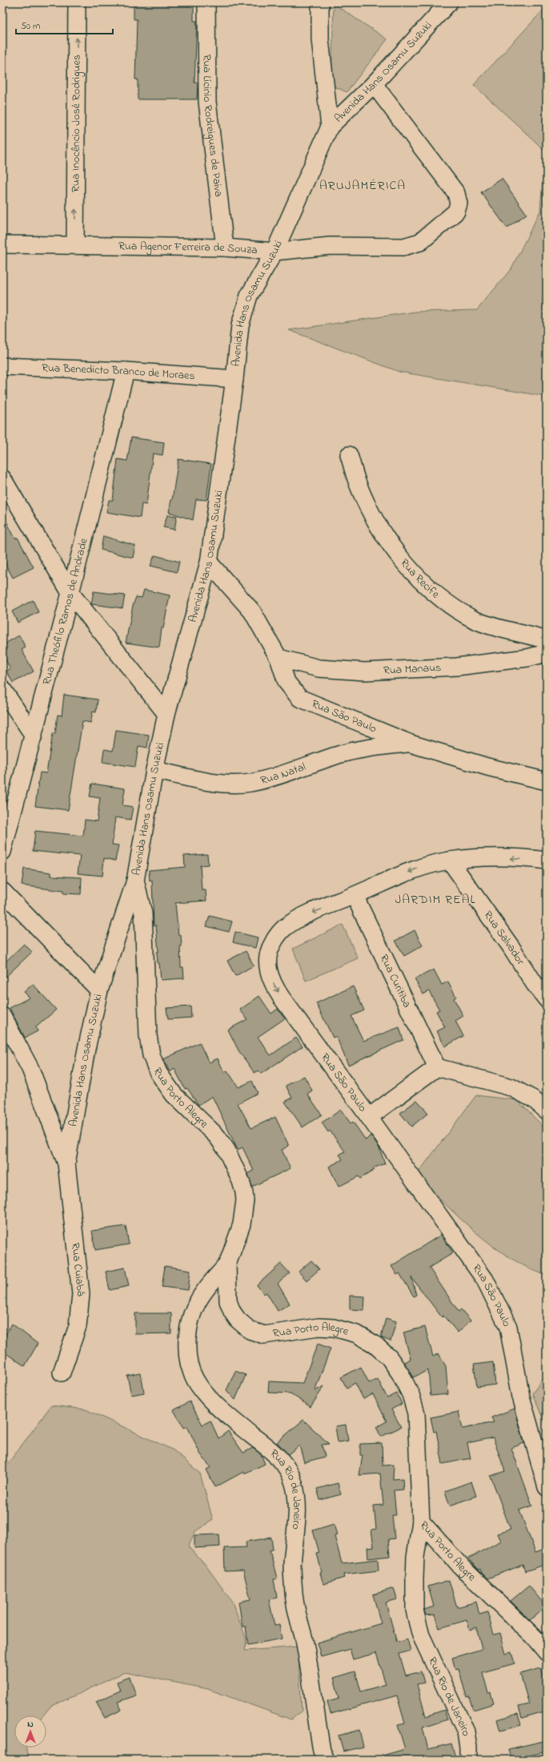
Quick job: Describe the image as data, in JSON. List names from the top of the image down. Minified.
{"streets":{"street":["Avenida Hans Osamu Suzuki","Rua Inocêncio José Rodrigues","Rua Lícinio Rodreigues de Paiva","Rua Agenor Ferreira de Souza","Rua Benedicto Branco de Moraes","Rua Recife","Rua Theófilo Ramos de Andrade","Rua Manaus","Rua São Paulo","Rua Natal","Rua Salvador","Rua Curitiba","Rua Porto Alegre","Rua Cuiabá","Rua Rio de Janeiro"]},"crossings":[["Avenida Hans Osamu Suzuki","Rua Agenor Ferreira de Souza"],["Avenida Hans Osamu Suzuki","Rua Benedicto Branco de Moraes"],["Avenida Hans Osamu Suzuki","Rua São Paulo"],["Avenida Hans Osamu Suzuki","Rua Natal"],["Avenida Hans Osamu Suzuki","Rua Porto Alegre"],["Avenida Hans Osamu Suzuki","Rua Cuiabá"],["Rua Inocêncio José Rodrigues","Rua Agenor Ferreira de Souza"],["Rua Lícinio Rodreigues de Paiva","Rua Agenor Ferreira de Souza"],["Rua Benedicto Branco de Moraes","Rua Theófilo Ramos de Andrade"],["Rua Manaus","Rua São Paulo"],["Rua São Paulo","Rua Natal"],["Rua São Paulo","Rua Salvador"],["Rua São Paulo","Rua Curitiba"],["Rua Porto Alegre","Rua Rio de Janeiro"]],"one_way":["Rua Inocêncio José Rodrigues"],"districts":["ARUJAMÉRICA","JARDIM REAL"],"scale_bar":"50 m","north":"top"}
